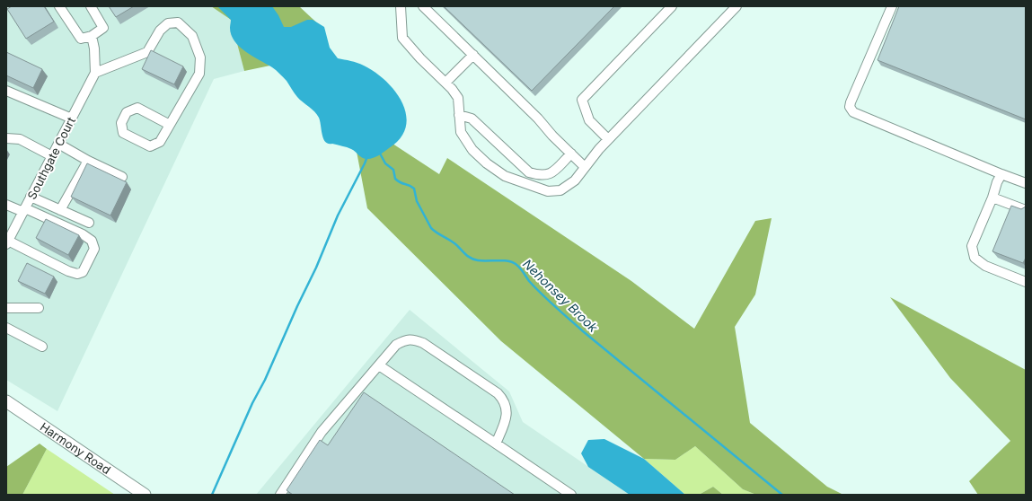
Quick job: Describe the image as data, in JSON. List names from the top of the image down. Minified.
{"streets":{"main road":["Harmony Road"],"street":["Southgate Court"]},"water":["Nehonsey Brook"]}
